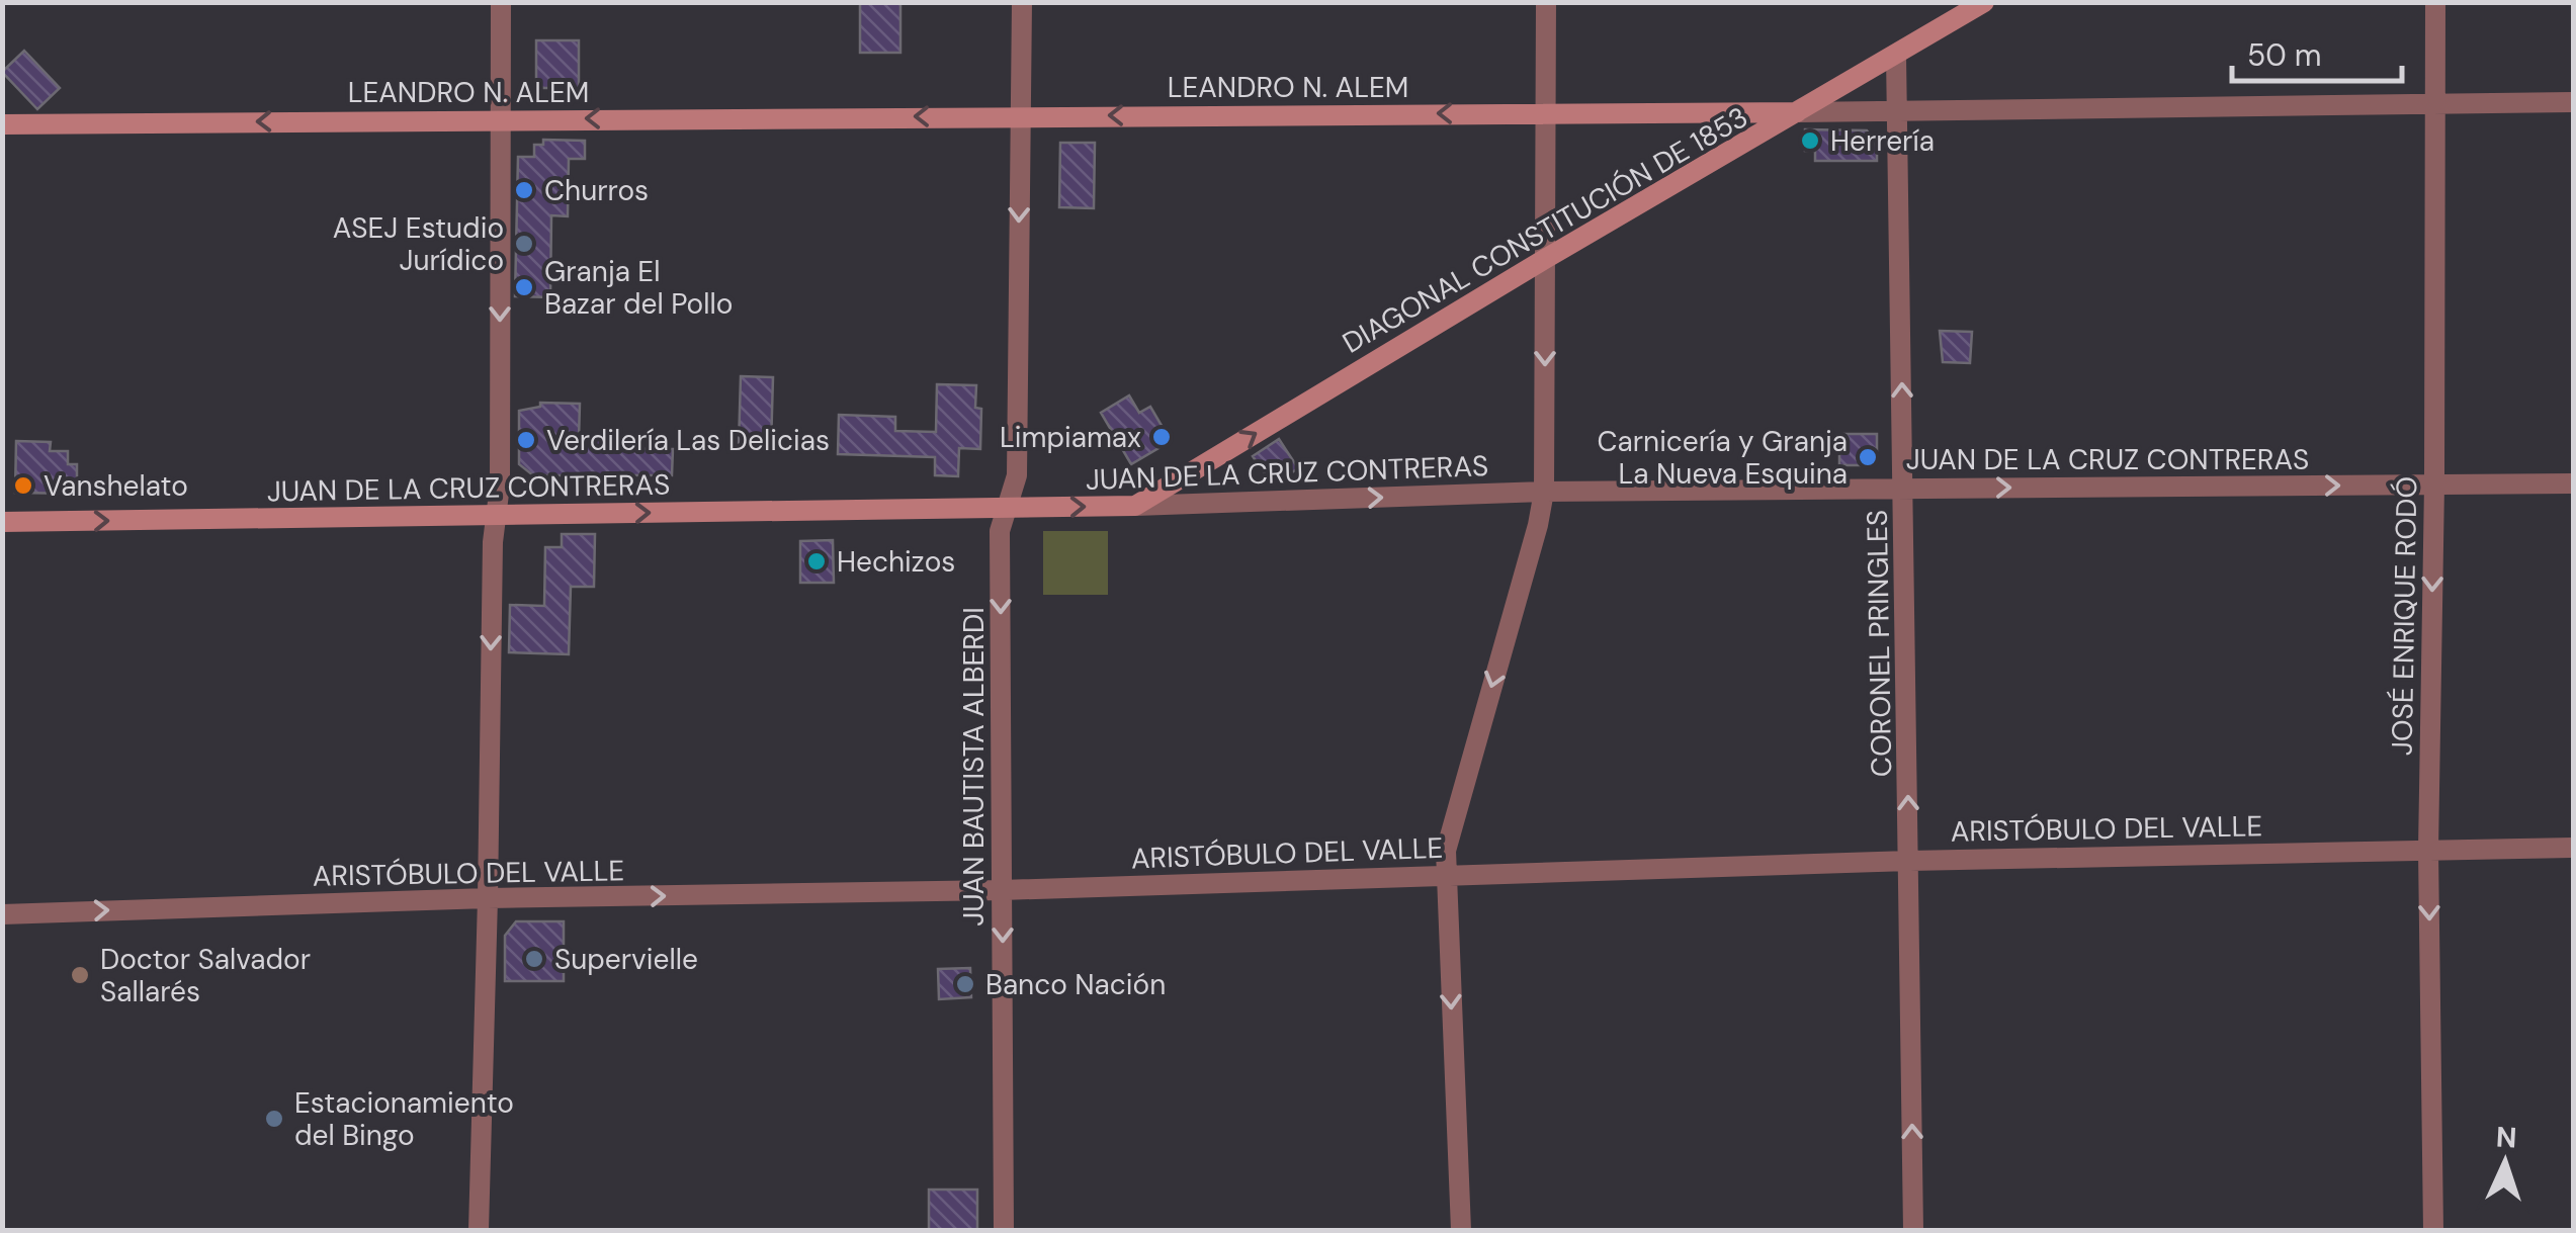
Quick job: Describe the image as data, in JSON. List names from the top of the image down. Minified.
{"streets":{"main road":["LEANDRO N. ALEM","DIAGONAL CONSTITUCIÓN DE 1853","JUAN DE LA CRUZ CONTRERAS"],"street":["JOSÉ ENRIQUE RODÓ","CORONEL PRINGLES","JUAN BAUTISTA ALBERDI","ARISTÓBULO DEL VALLE"]},"crossings":[["LEANDRO N. ALEM","DIAGONAL CONSTITUCIÓN DE 1853"],["LEANDRO N. ALEM","JOSÉ ENRIQUE RODÓ"],["LEANDRO N. ALEM","CORONEL PRINGLES"],["LEANDRO N. ALEM","JUAN BAUTISTA ALBERDI"],["DIAGONAL CONSTITUCIÓN DE 1853","JUAN DE LA CRUZ CONTRERAS"],["DIAGONAL CONSTITUCIÓN DE 1853","CORONEL PRINGLES"],["JUAN DE LA CRUZ CONTRERAS","JOSÉ ENRIQUE RODÓ"],["JUAN DE LA CRUZ CONTRERAS","CORONEL PRINGLES"],["JUAN DE LA CRUZ CONTRERAS","JUAN BAUTISTA ALBERDI"],["JOSÉ ENRIQUE RODÓ","ARISTÓBULO DEL VALLE"],["CORONEL PRINGLES","ARISTÓBULO DEL VALLE"],["JUAN BAUTISTA ALBERDI","ARISTÓBULO DEL VALLE"]],"one_way":["LEANDRO N. ALEM","DIAGONAL CONSTITUCIÓN DE 1853","JUAN DE LA CRUZ CONTRERAS","JOSÉ ENRIQUE RODÓ","CORONEL PRINGLES","JUAN BAUTISTA ALBERDI","ARISTÓBULO DEL VALLE"],"places":["Herrería","Churros","ASEJ Estudio Jurídico","Granja El Bazar del Pollo","Limpiamax","Verdilería Las Delicias","Carnicería y Granja La Nueva Esquina","Vanshelato","Hechizos","Supervielle","Doctor Salvador Sallarés","Banco Nación","Estacionamiento del Bingo"],"scale_bar":"50 m","north":"top"}
